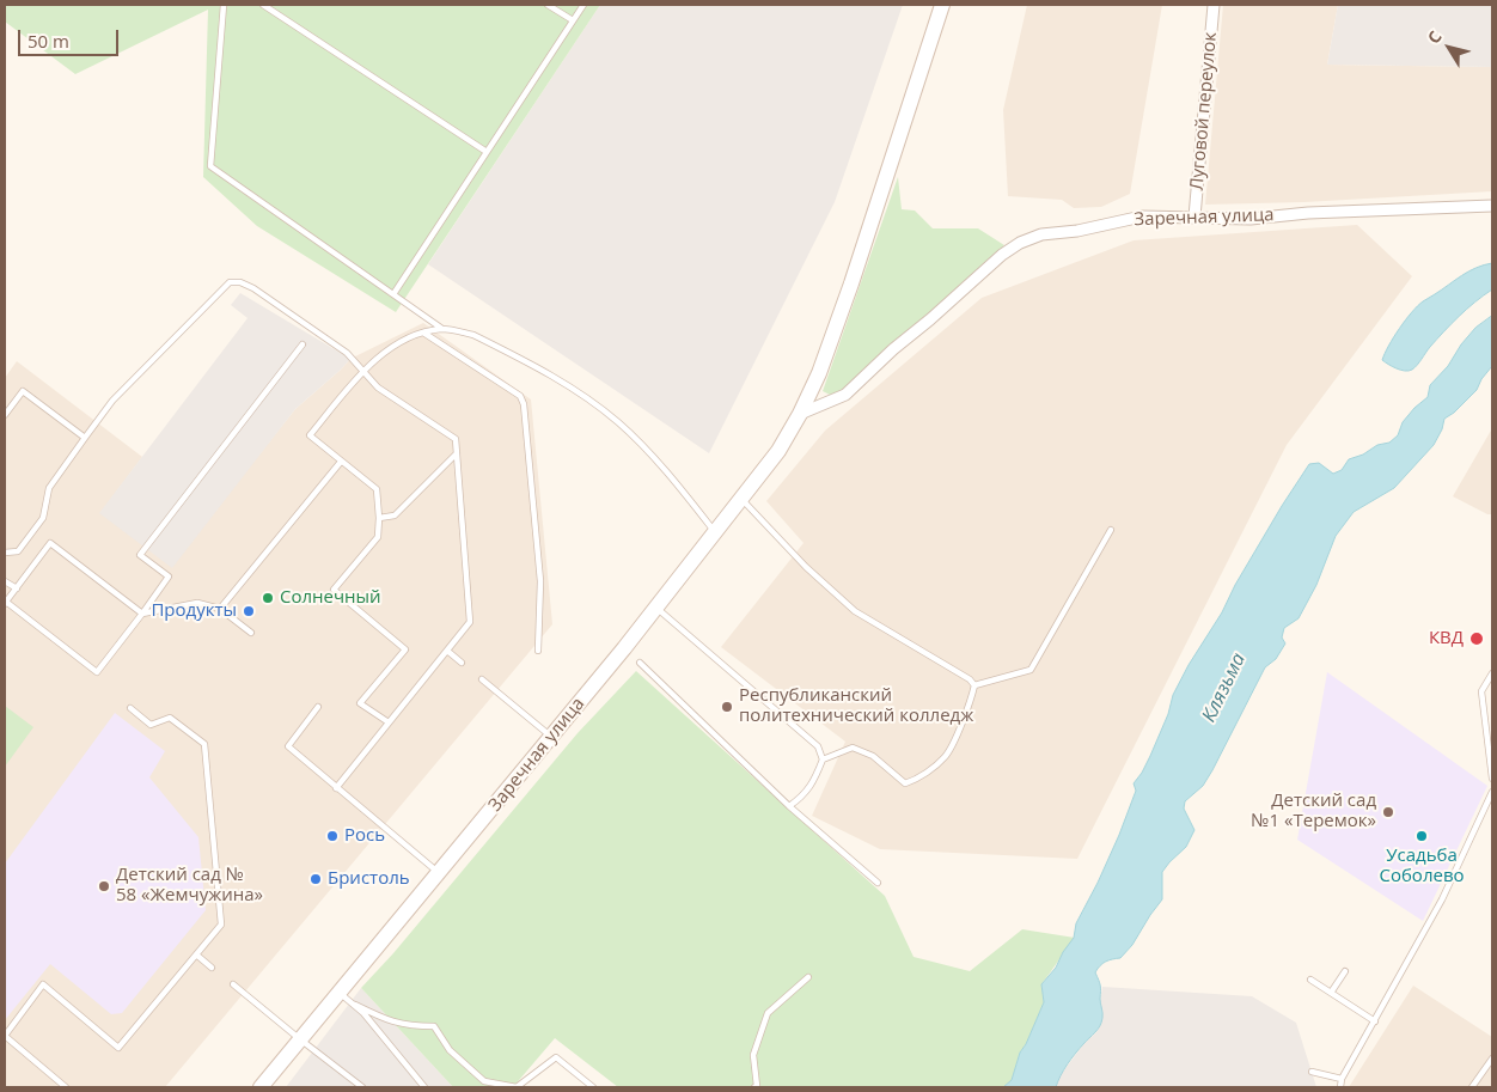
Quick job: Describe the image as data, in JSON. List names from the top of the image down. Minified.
{"streets":{"street":["Луговой переулок","Заречная улица"]},"crossings":[["Луговой переулок","Заречная улица"]],"water":["Клязьма"],"places":["Солнечный","Продукты","КВД","Республиканский политехнический колледж","Детский сад №1 «Теремок»","Рось","Усадьба Соболево","Бристоль","Детский сад № 58 «Жемчужина»"],"scale_bar":"50 m","north":"top left"}
